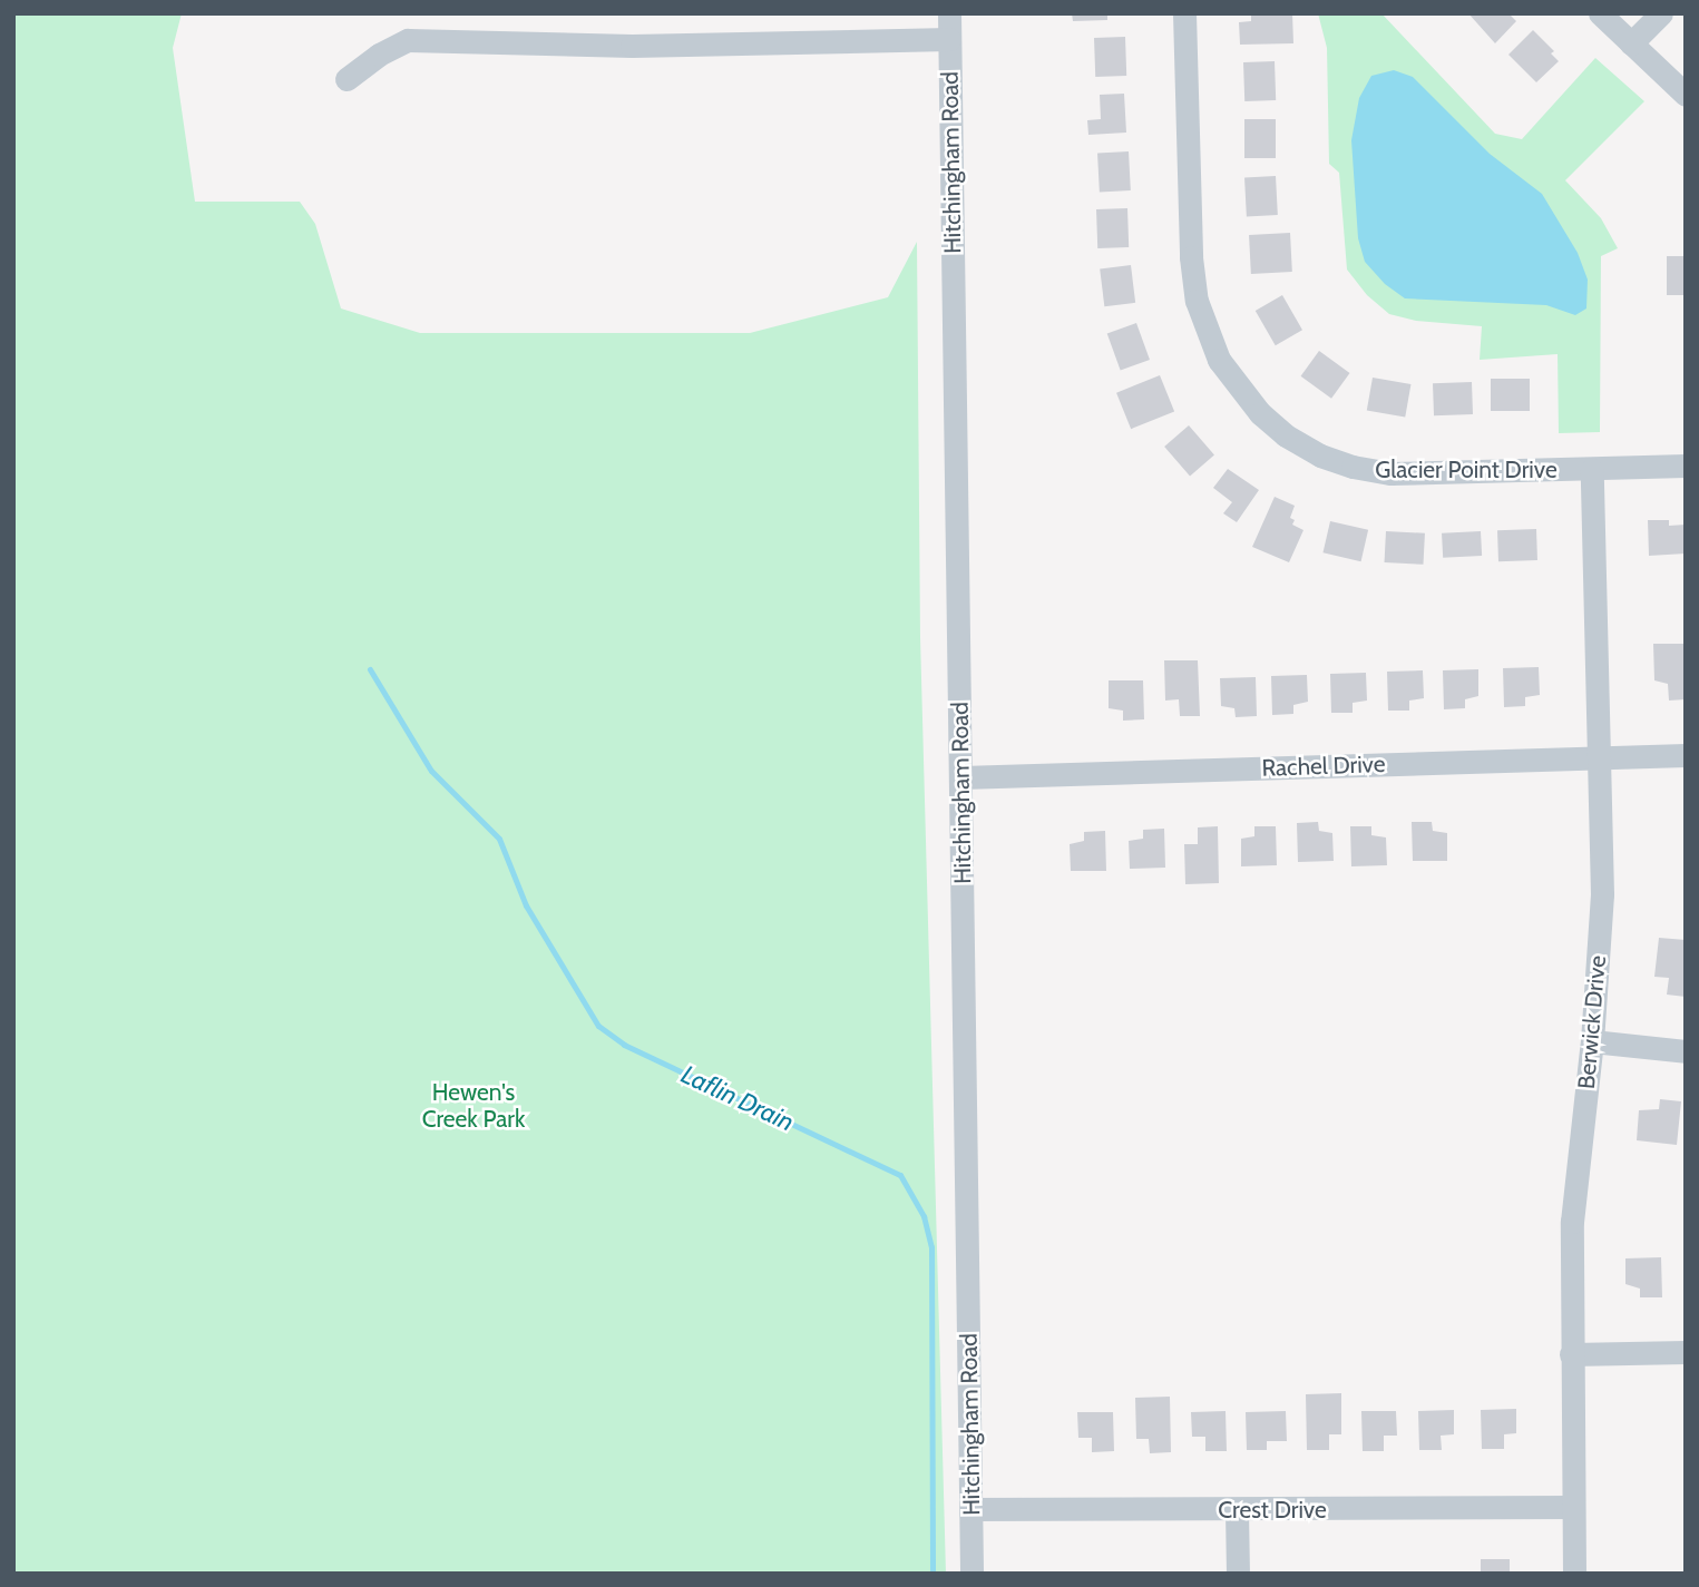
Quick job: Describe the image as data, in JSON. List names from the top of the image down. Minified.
{"streets":{"street":["Hitchingham Road","Glacier Point Drive","Rachel Drive","Berwick Drive","Crest Drive"]},"crossings":[["Hitchingham Road","Rachel Drive"],["Hitchingham Road","Crest Drive"],["Glacier Point Drive","Berwick Drive"],["Rachel Drive","Berwick Drive"],["Berwick Drive","Crest Drive"]],"water":["Laflin Drain"],"parks":["Hewen's Creek Park"]}
